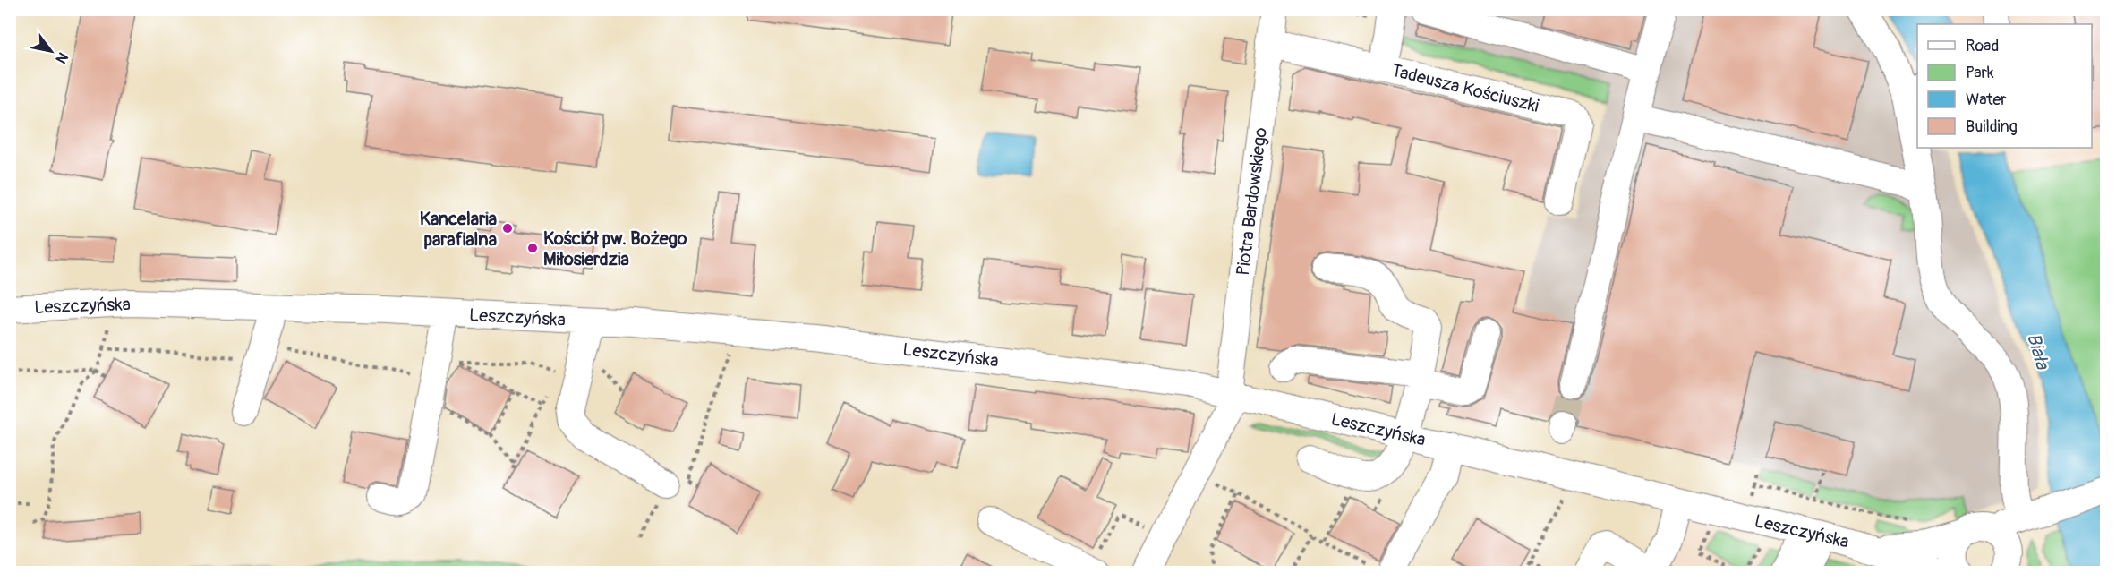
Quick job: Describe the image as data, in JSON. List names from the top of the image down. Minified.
{"streets":{"street":["Tadeusza Kościuszki","Piotra Bardowskiego","Leszczyńska"]},"crossings":[["Tadeusza Kościuszki","Piotra Bardowskiego"],["Piotra Bardowskiego","Leszczyńska"]],"water":["Biała"],"places":["Kancelaria parafialna","Kościół pw. Bożego Miłosierdzia"],"legend":["Road","Park","Water","Building"],"north":"bottom right"}
